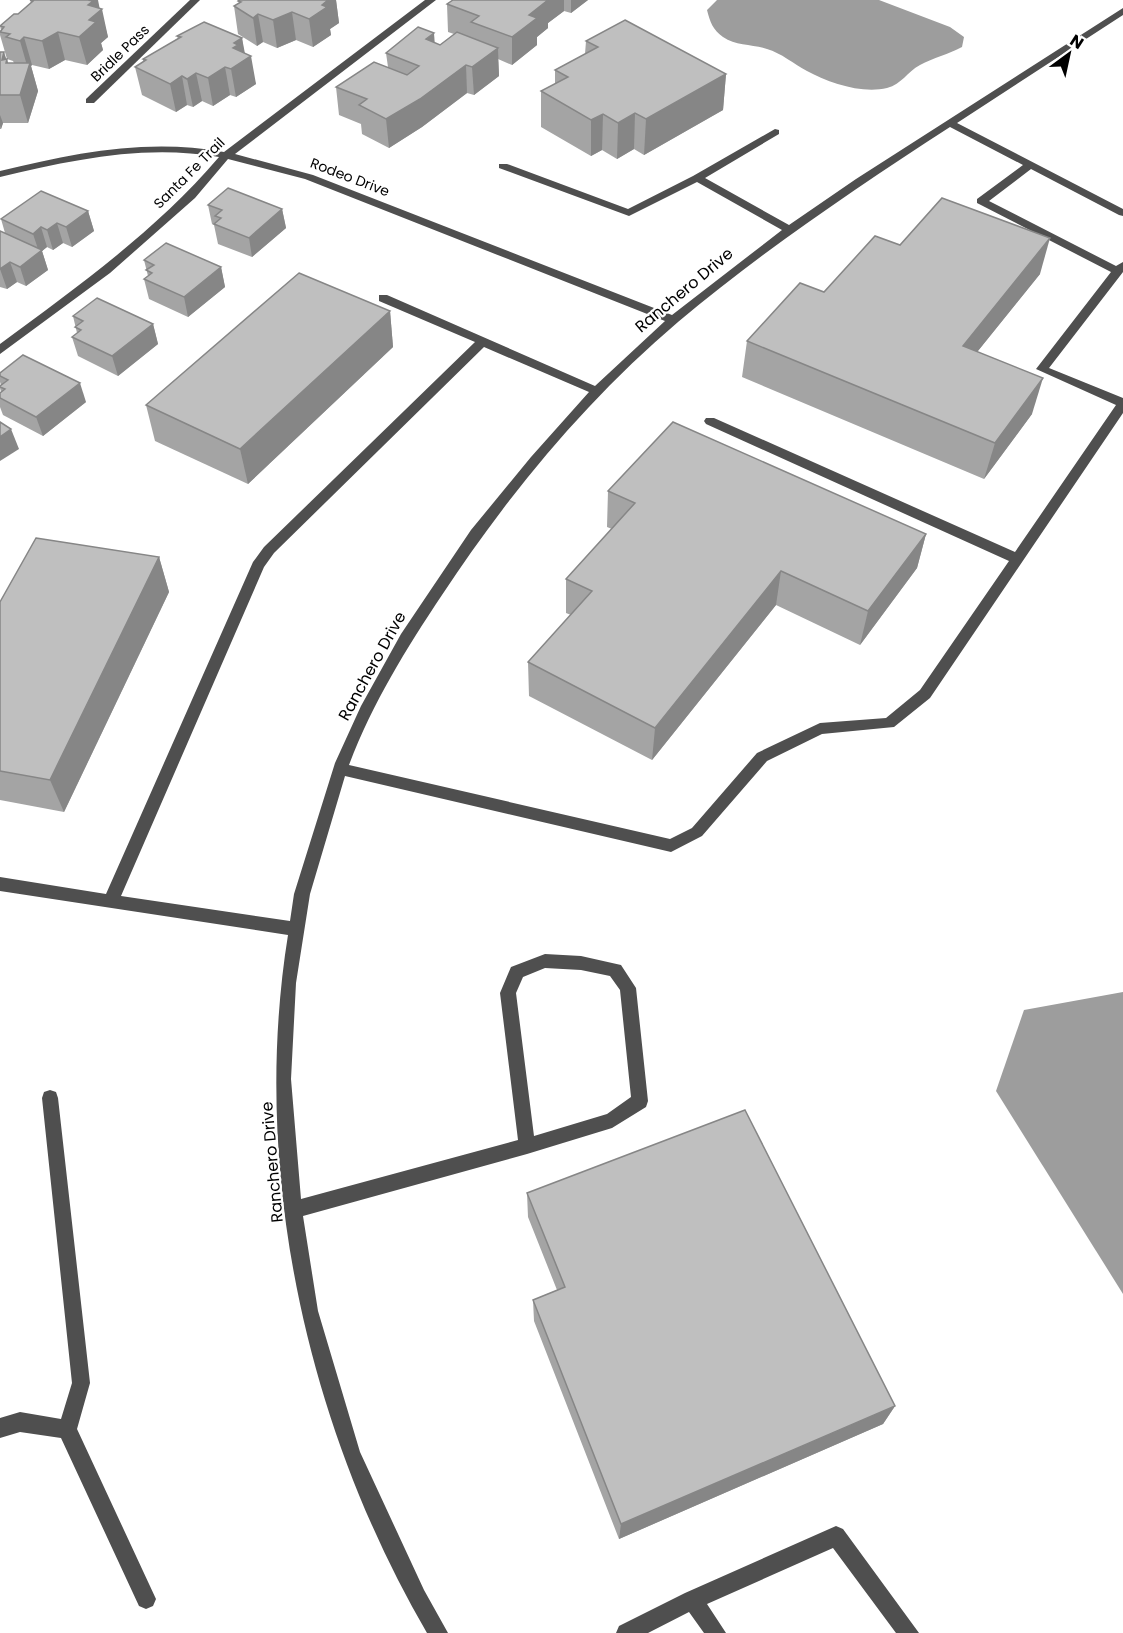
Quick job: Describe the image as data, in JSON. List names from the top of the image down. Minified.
{"streets":{"street":["Bridle Pass","Santa Fe Trail","Rodeo Drive","Ranchero Drive"]},"crossings":[["Santa Fe Trail","Rodeo Drive"],["Rodeo Drive","Ranchero Drive"]],"north":"top right"}
